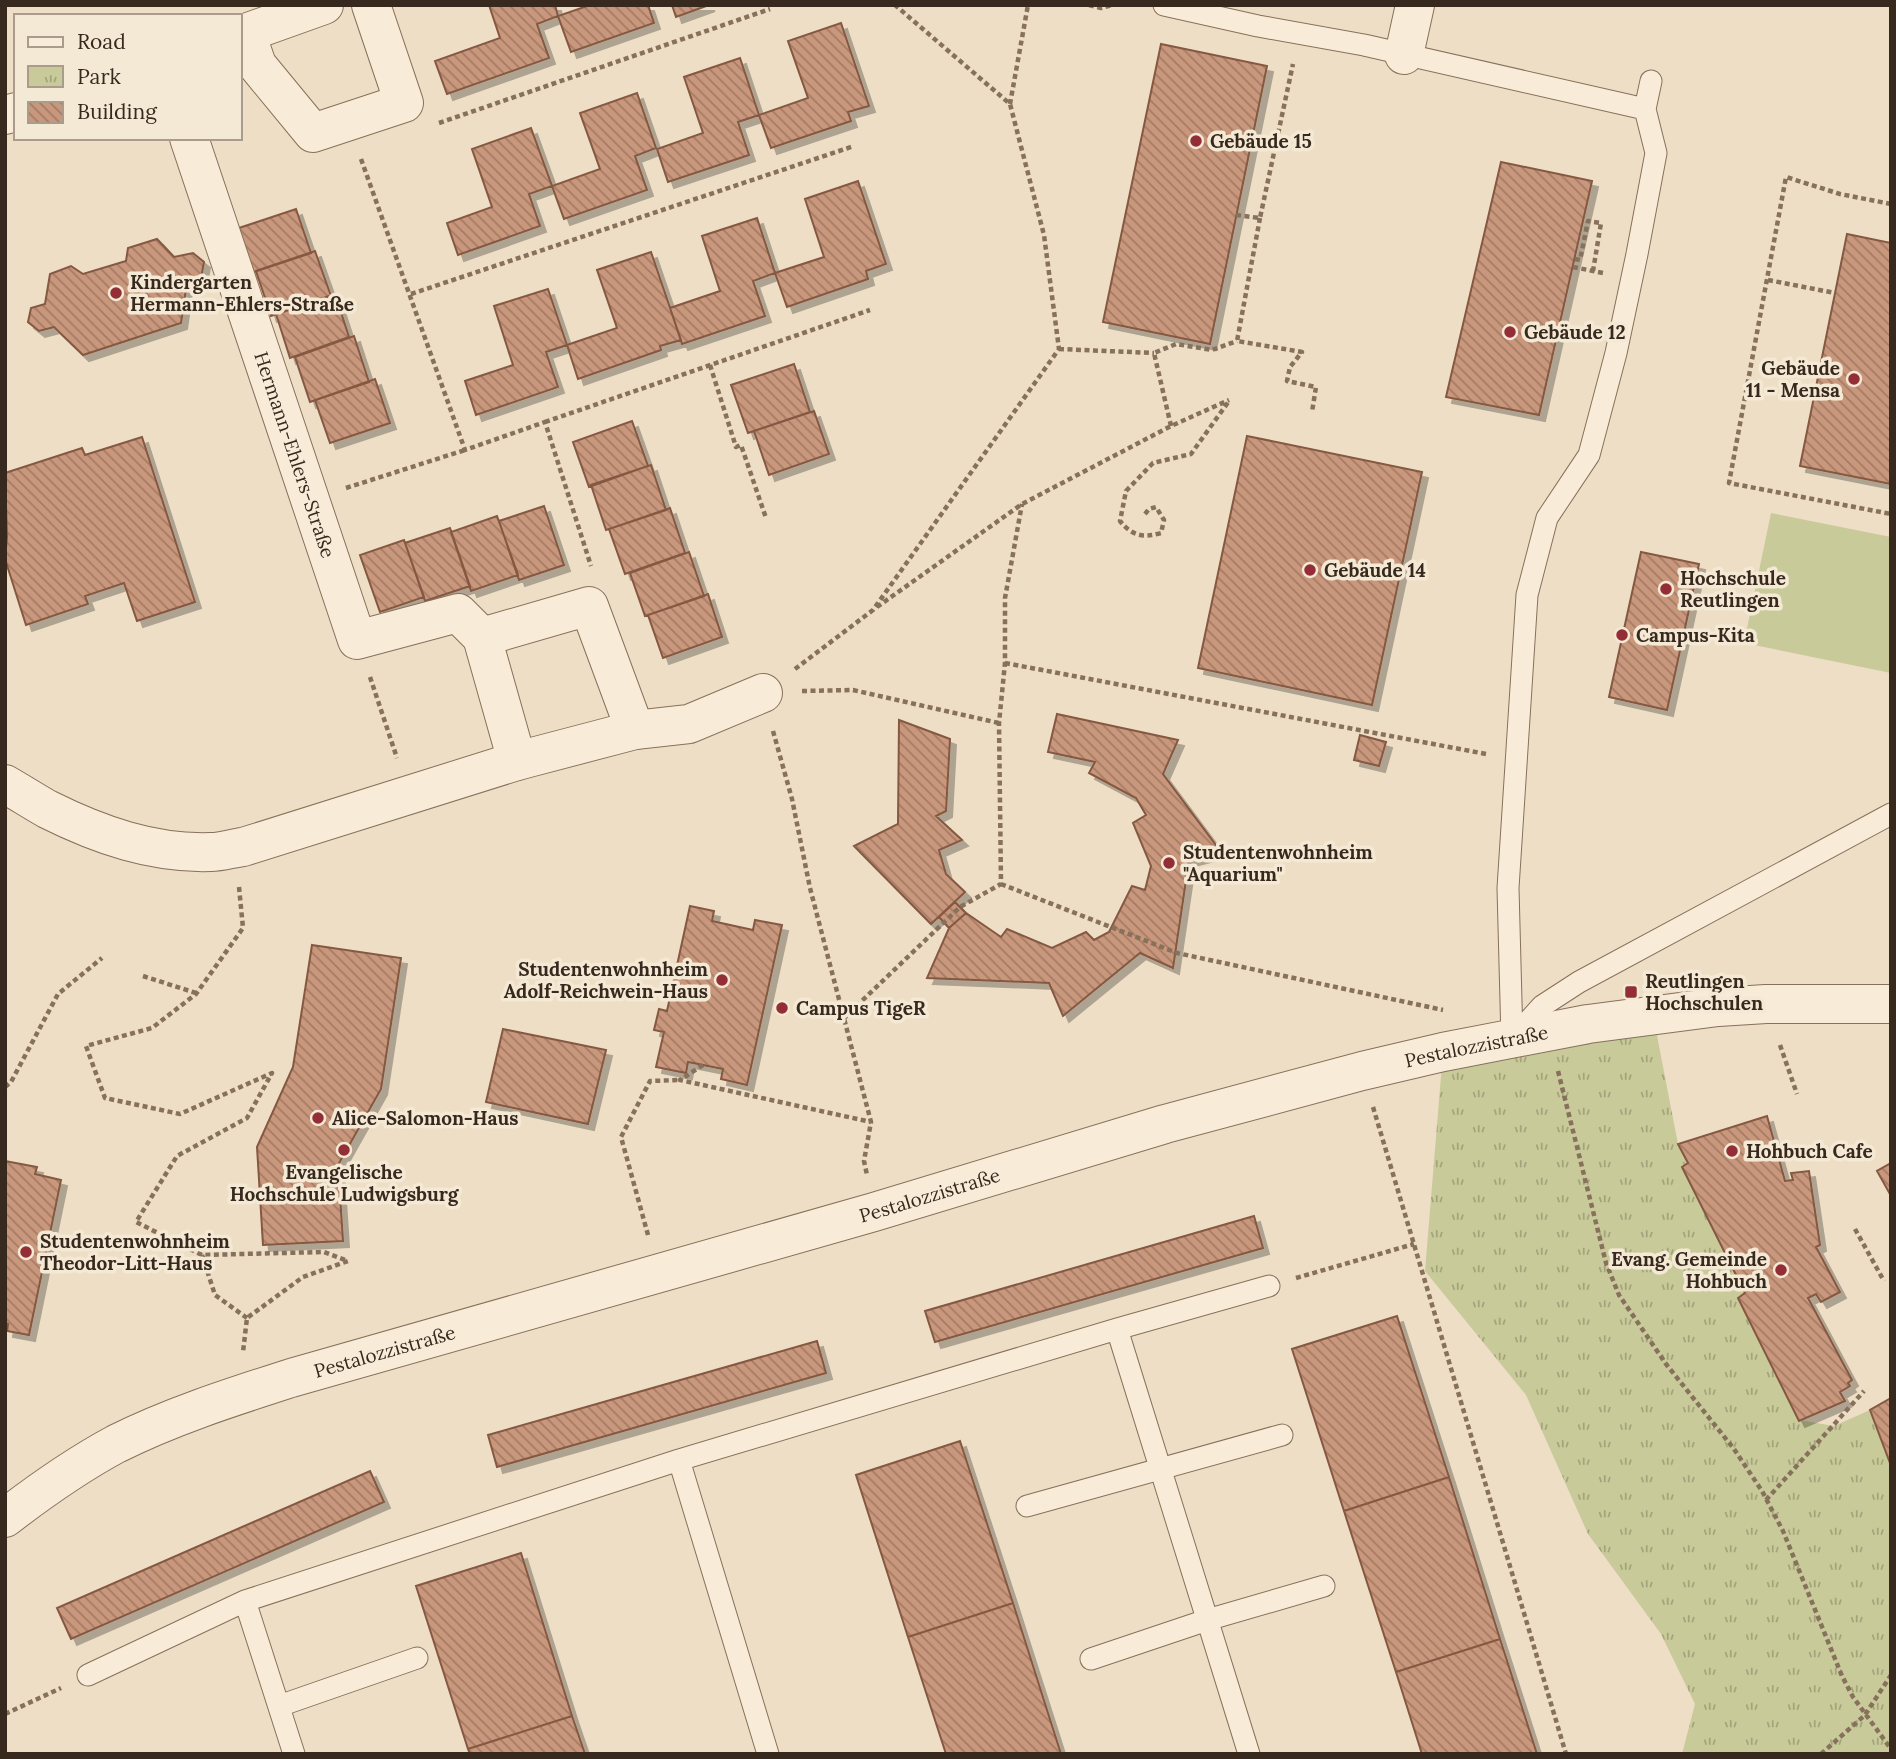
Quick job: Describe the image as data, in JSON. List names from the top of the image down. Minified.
{"streets":{"street":["Hermann-Ehlers-Straße","Pestalozzistraße"]},"places":{"other":["Gebäude 15","Kindergarten Hermann-Ehlers-Straße","Gebäude 12","Gebäude 11 - Mensa","Gebäude 14","Hochschule Reutlingen","Campus-Kita","Studentenwohnheim \"Aquarium\"","Studentenwohnheim Adolf-Reichwein-Haus","Campus TigeR","Alice-Salomon-Haus","Evangelische Hochschule Ludwigsburg","Hohbuch Cafe","Studentenwohnheim Theodor-Litt-Haus","Evang. Gemeinde Hohbuch"],"transit":["Reutlingen Hochschulen"]},"legend":["Road","Park","Building"]}
